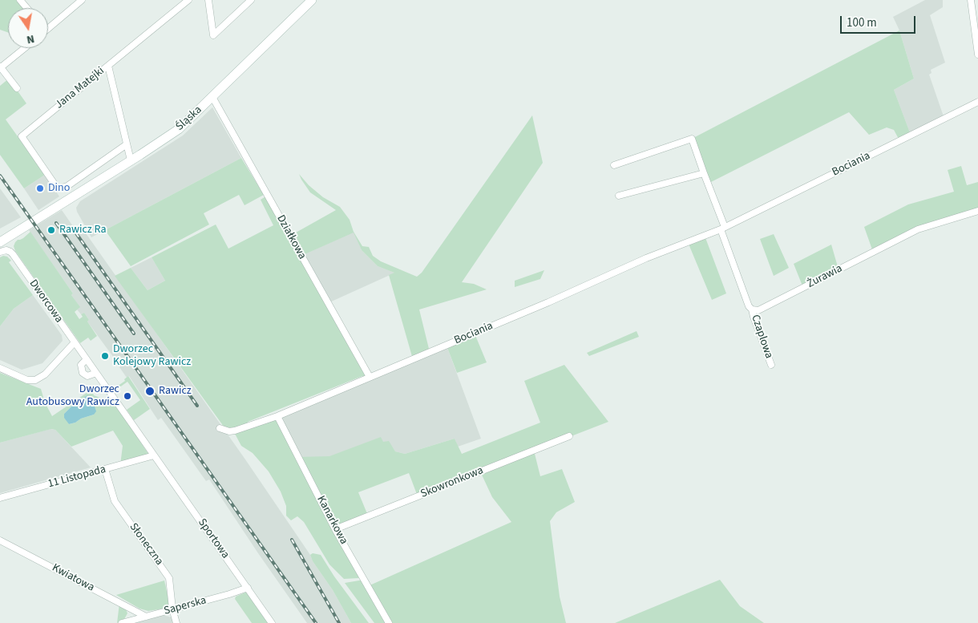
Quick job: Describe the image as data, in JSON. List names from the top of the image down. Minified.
{"streets":{"street":["Jana Matejki","Śląska","Bociania","Działkowa","Żurawia","Dworcowa","Czaplowa","11 Listopada","Skowronkowa","Kanarkowa","Sportowa","Słoneczna","Kwiatowa","Saperska"]},"crossings":[["Śląska","Działkowa"],["Bociania","Działkowa"],["Bociania","Kanarkowa"],["Żurawia","Czaplowa"],["Dworcowa","11 Listopada"],["Dworcowa","Sportowa"],["11 Listopada","Sportowa"],["11 Listopada","Słoneczna"],["Skowronkowa","Kanarkowa"],["Sportowa","Saperska"],["Słoneczna","Saperska"],["Kwiatowa","Saperska"]],"places":["Dino","Rawicz Ra","Dworzec Kolejowy Rawicz","Rawicz","Dworzec Autobusowy Rawicz"],"scale_bar":"100 m","north":"bottom"}
